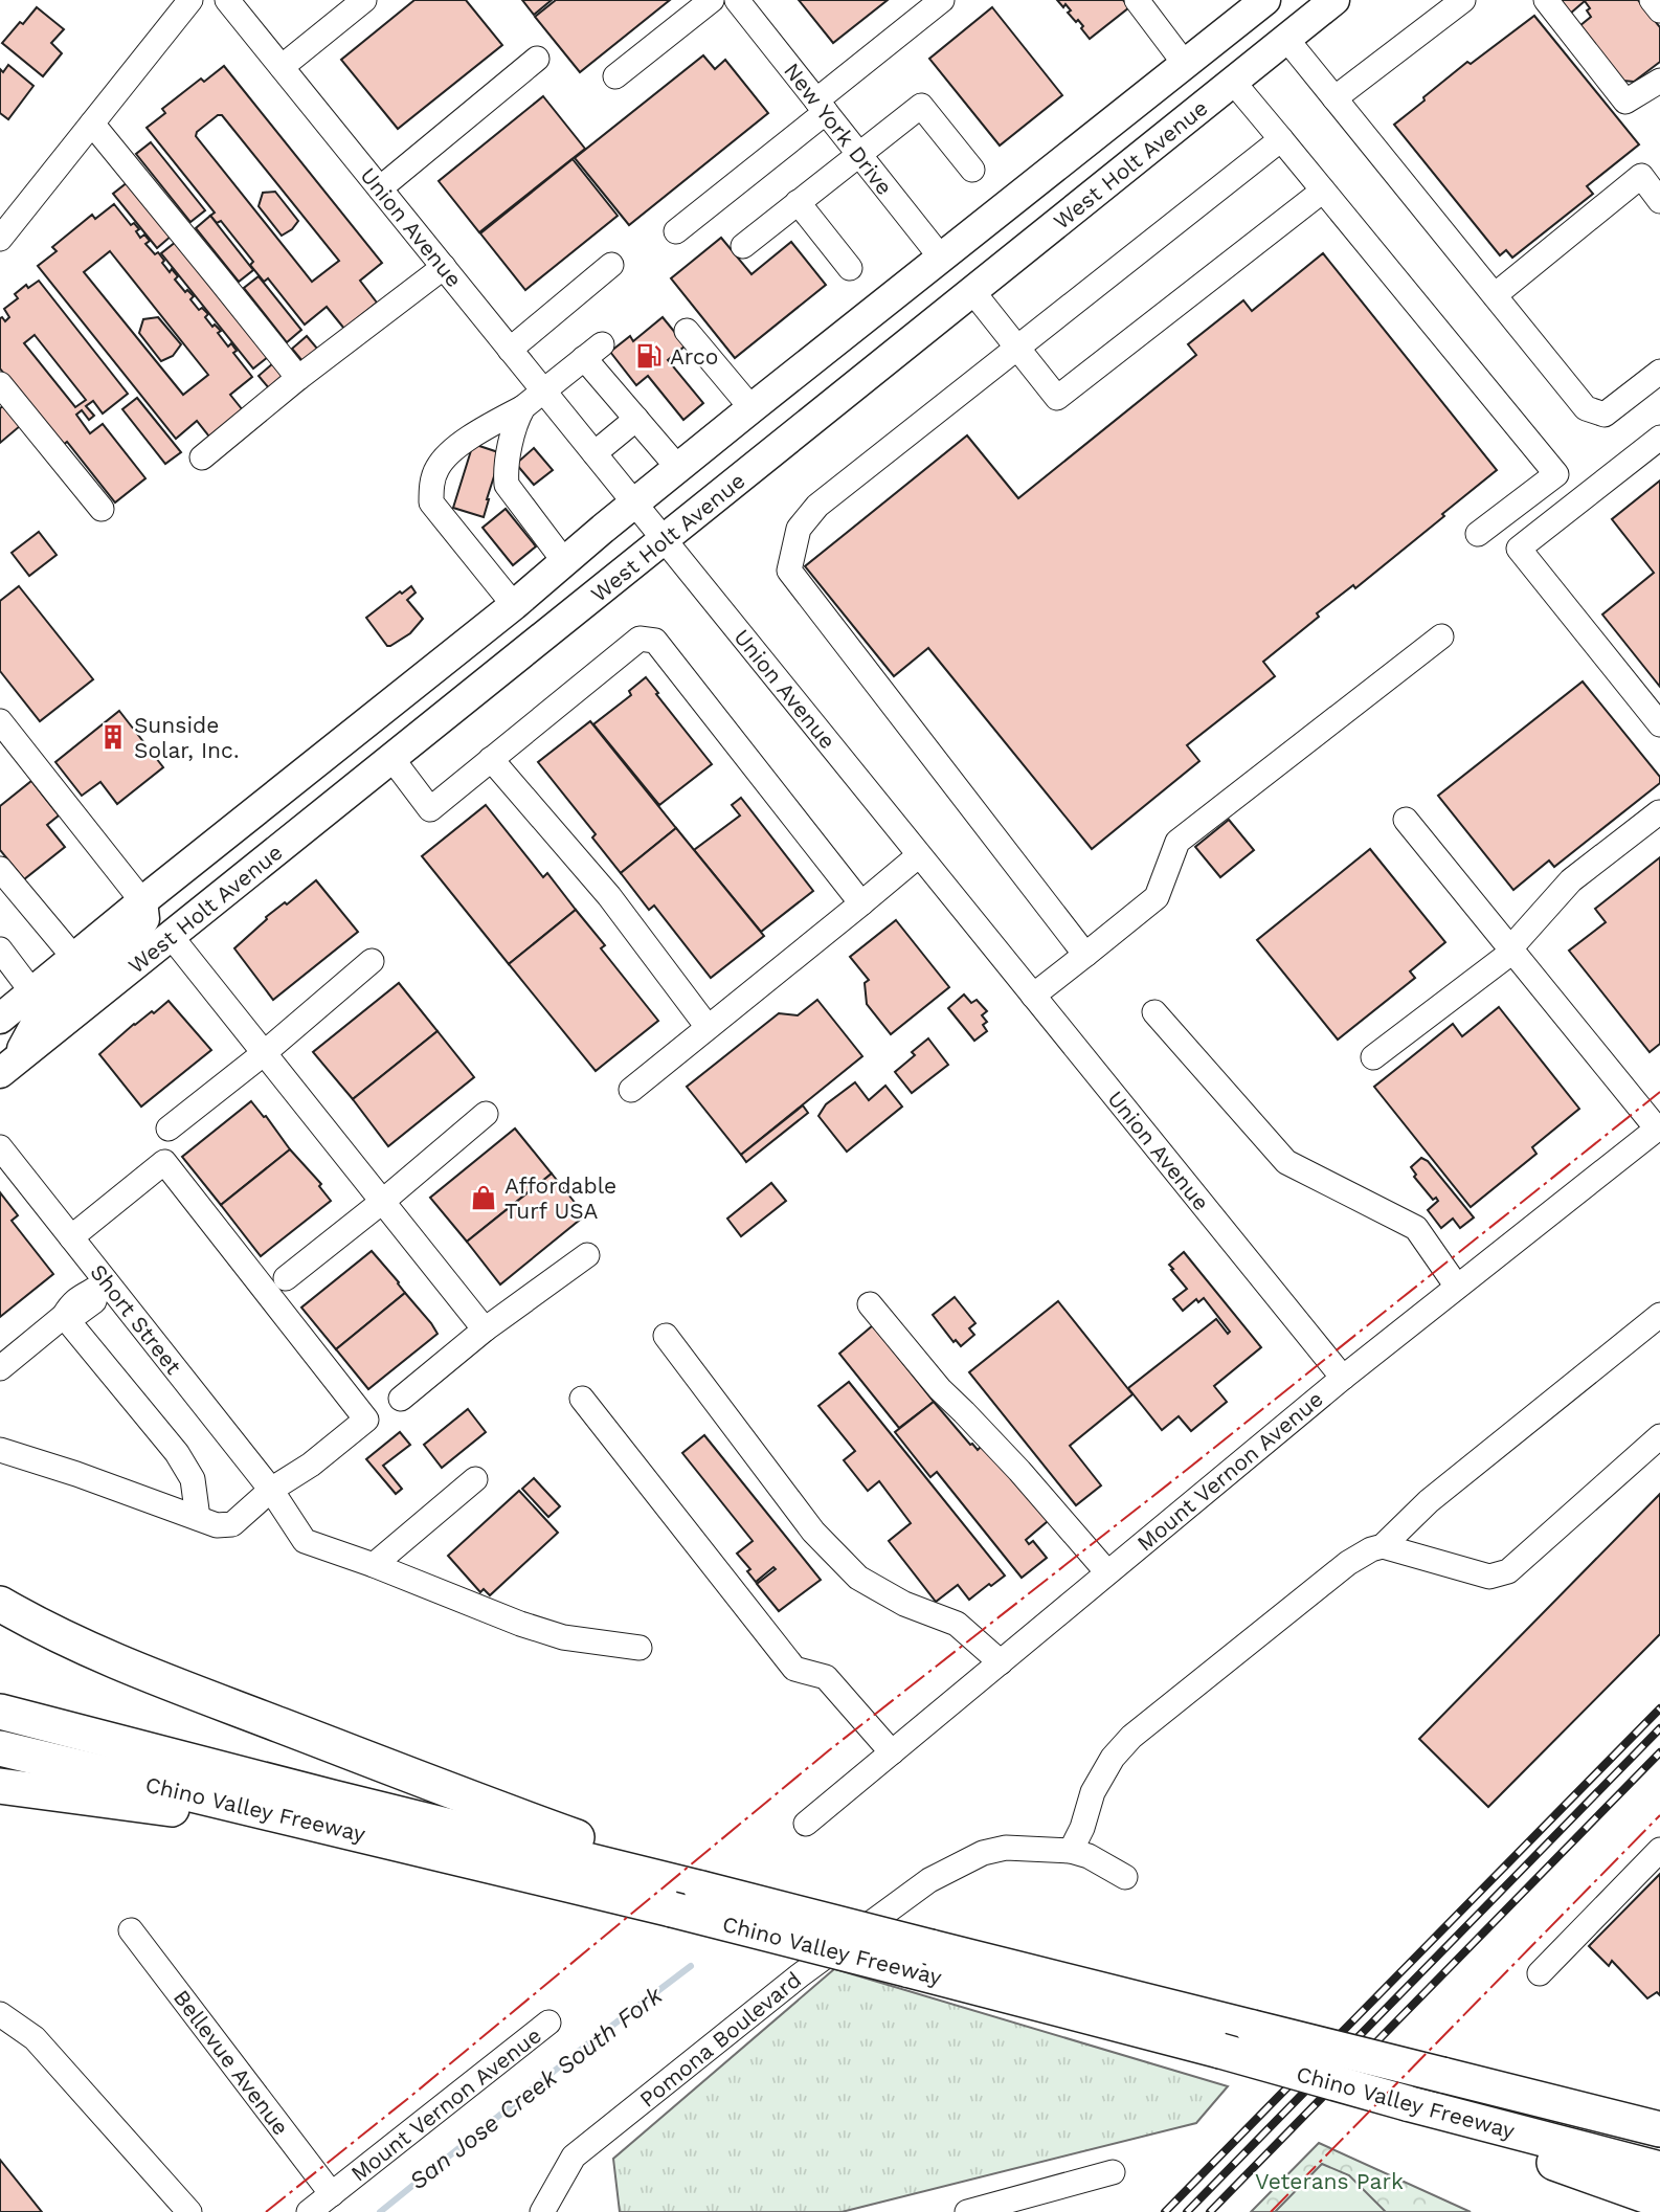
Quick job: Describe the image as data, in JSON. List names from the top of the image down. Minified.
{"streets":{"highway":["Chino Valley Freeway"],"main road":["West Holt Avenue"],"street":["New York Drive","Union Avenue","Short Street","Mount Vernon Avenue","Pomona Boulevard","Bellevue Avenue"]},"crossings":[["New York Drive","West Holt Avenue"],["West Holt Avenue","Union Avenue"],["Union Avenue","Mount Vernon Avenue"],["Mount Vernon Avenue","Bellevue Avenue"]],"water":["San Jose Creek South Fork"],"parks":["Veterans Park"],"places":{"fuel station":["Arco"],"building":["Sunside Solar, Inc."],"shop":["Affordable Turf USA"]}}
